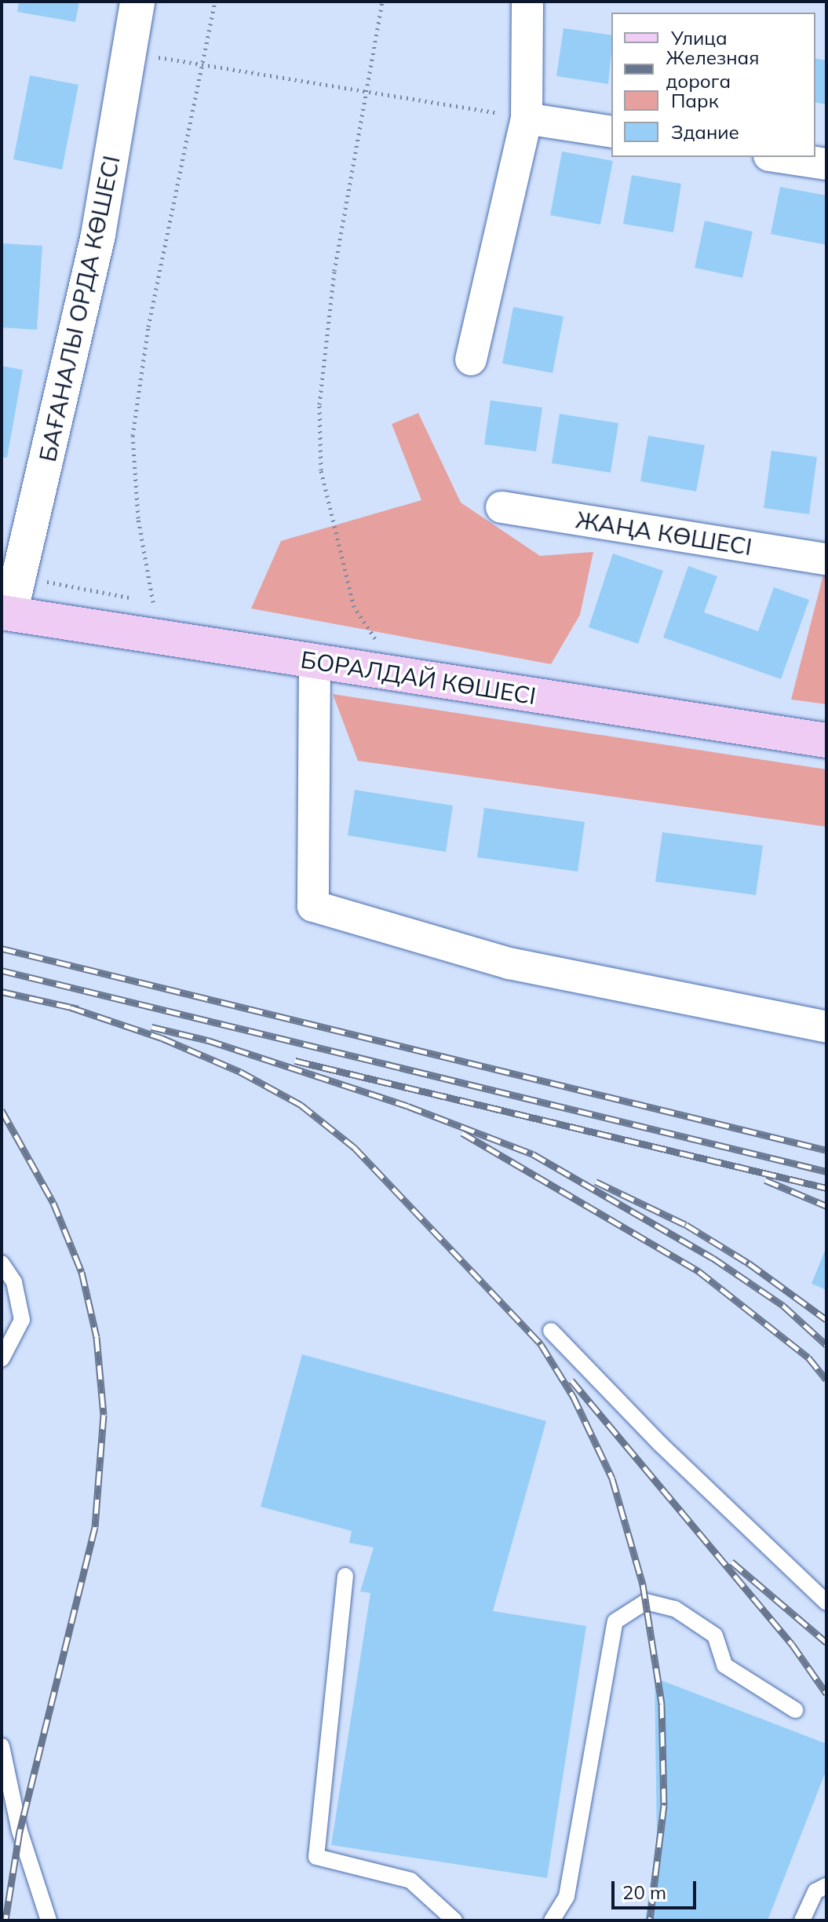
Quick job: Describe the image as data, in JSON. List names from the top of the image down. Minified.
{"streets":{"main road":["БОРАЛДАЙ КӨШЕСІ"],"street":["БАҒАНАЛЫ ОРДА КӨШЕСІ","ЖАҢА КӨШЕСІ"]},"crossings":[["БАҒАНАЛЫ ОРДА КӨШЕСІ","БОРАЛДАЙ КӨШЕСІ"]],"legend":["Улица","Железная дорога","Парк","Здание"],"scale_bar":"20 m"}
